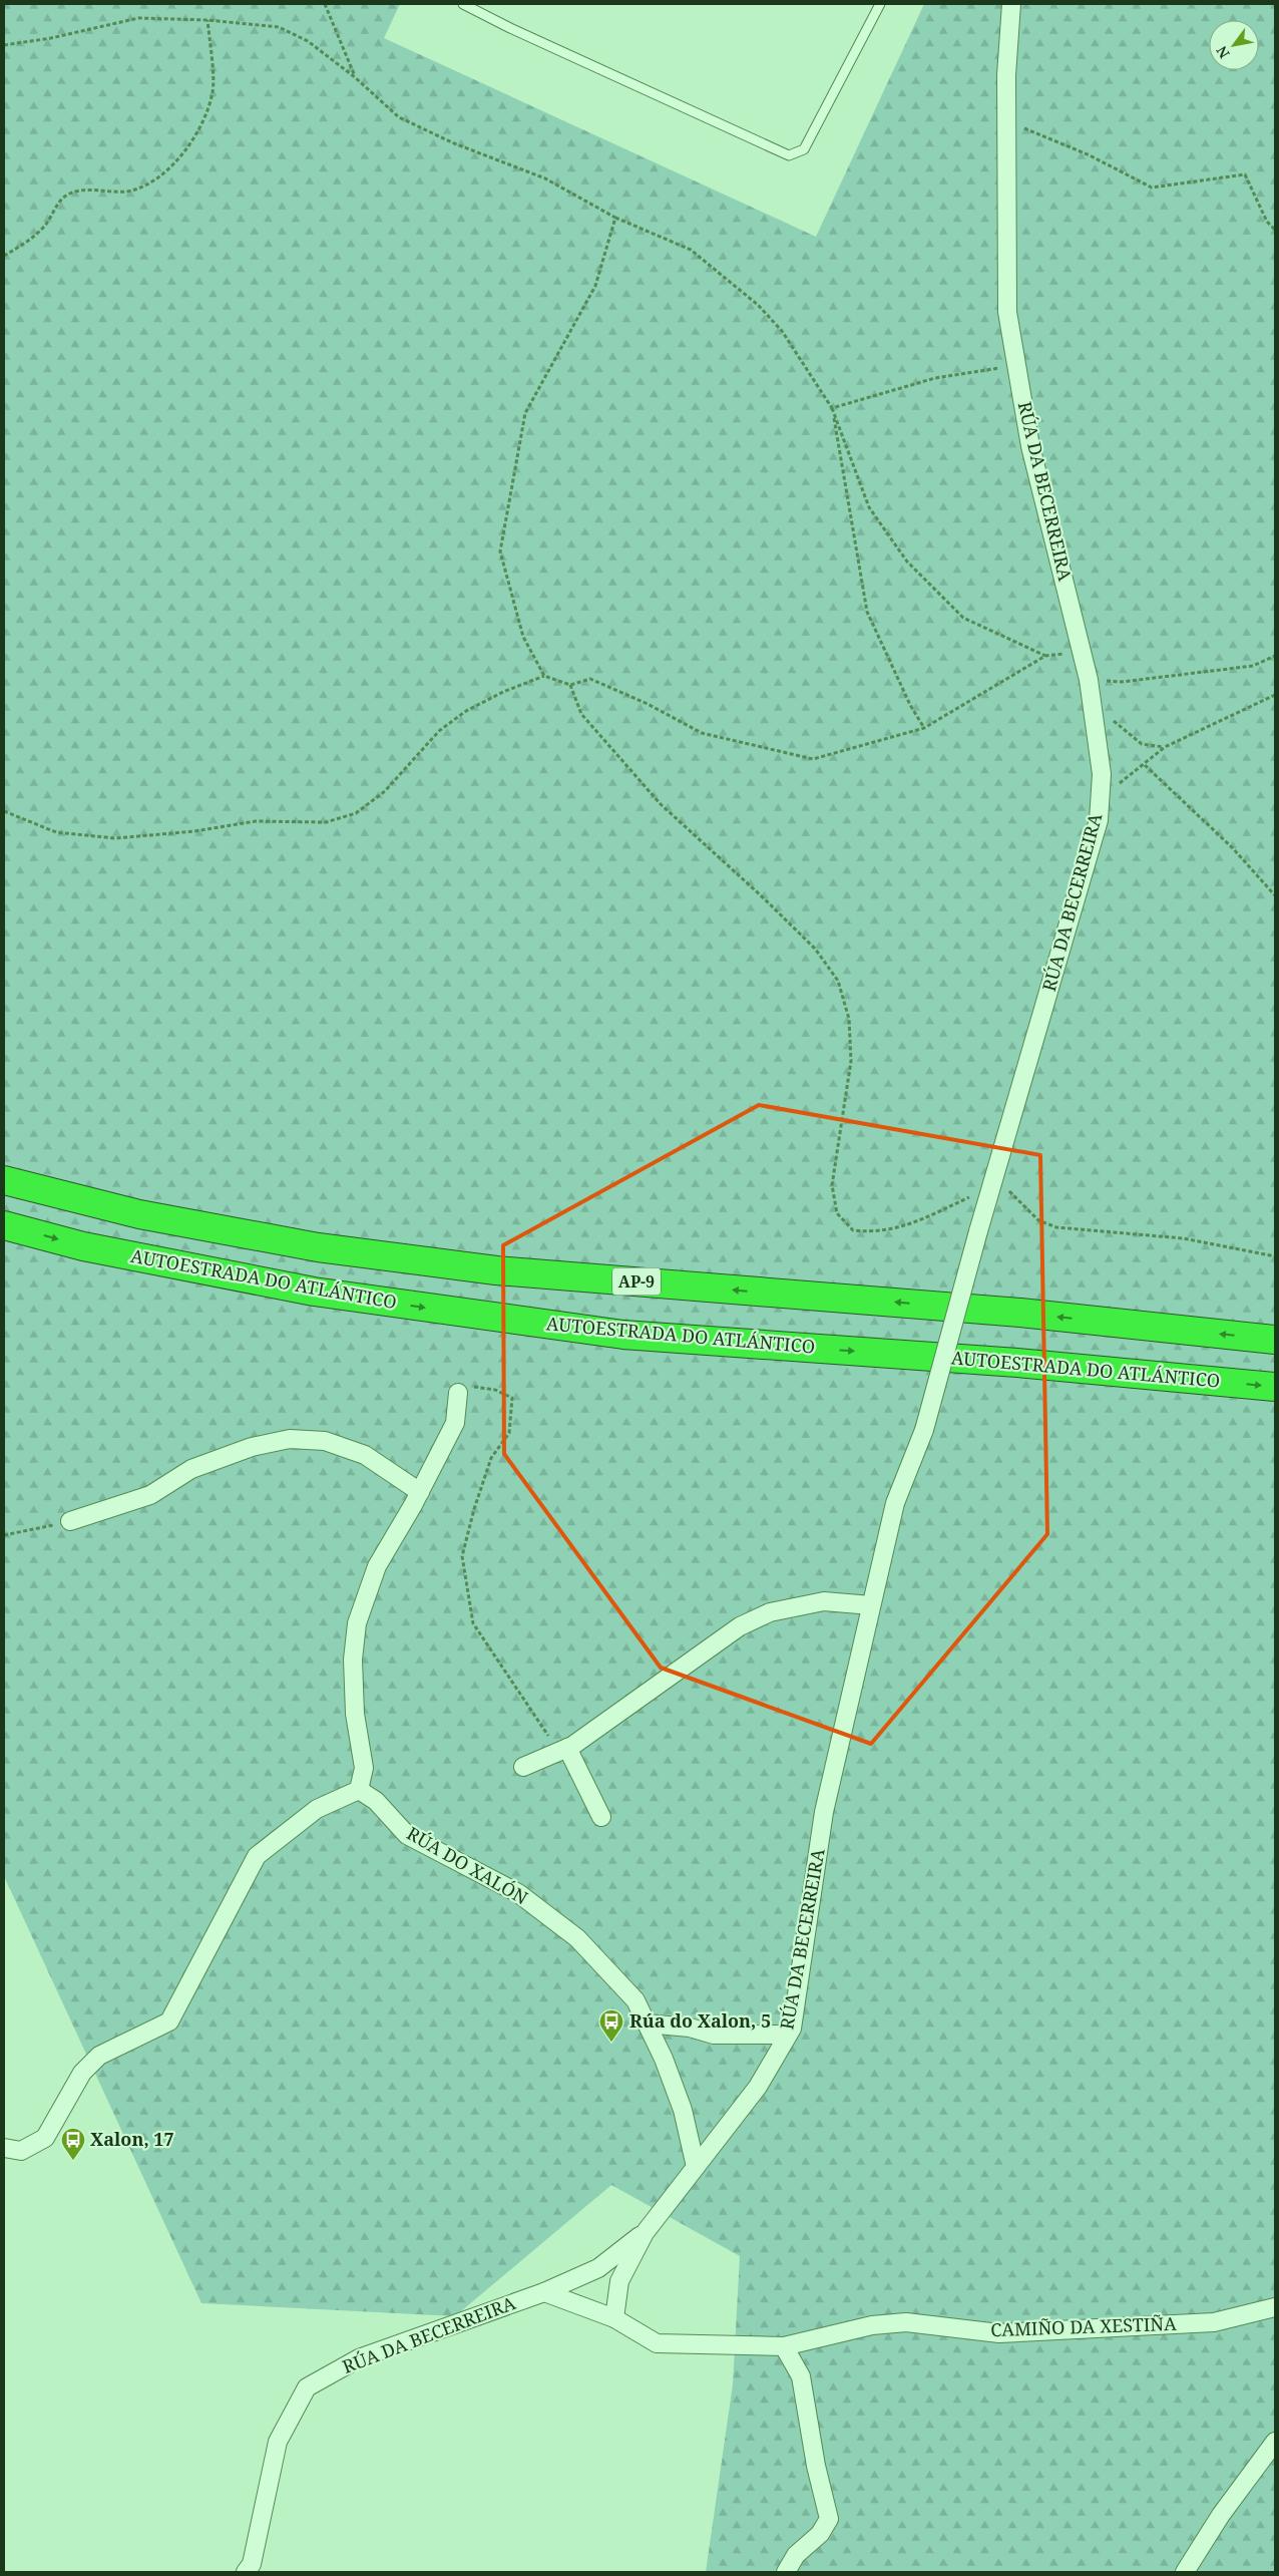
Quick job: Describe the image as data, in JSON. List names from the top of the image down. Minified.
{"streets":{"highway":["AUTOESTRADA DO ATLÁNTICO","AP-9"],"street":["RÚA DA BECERREIRA","RÚA DO XALÓN","CAMIÑO DA XESTIÑA"]},"crossings":[["RÚA DA BECERREIRA","RÚA DO XALÓN"],["RÚA DA BECERREIRA","CAMIÑO DA XESTIÑA"]],"places":{"bus stop":["Rúa do Xalon, 5","Xalon, 17"]},"north":"bottom left"}
